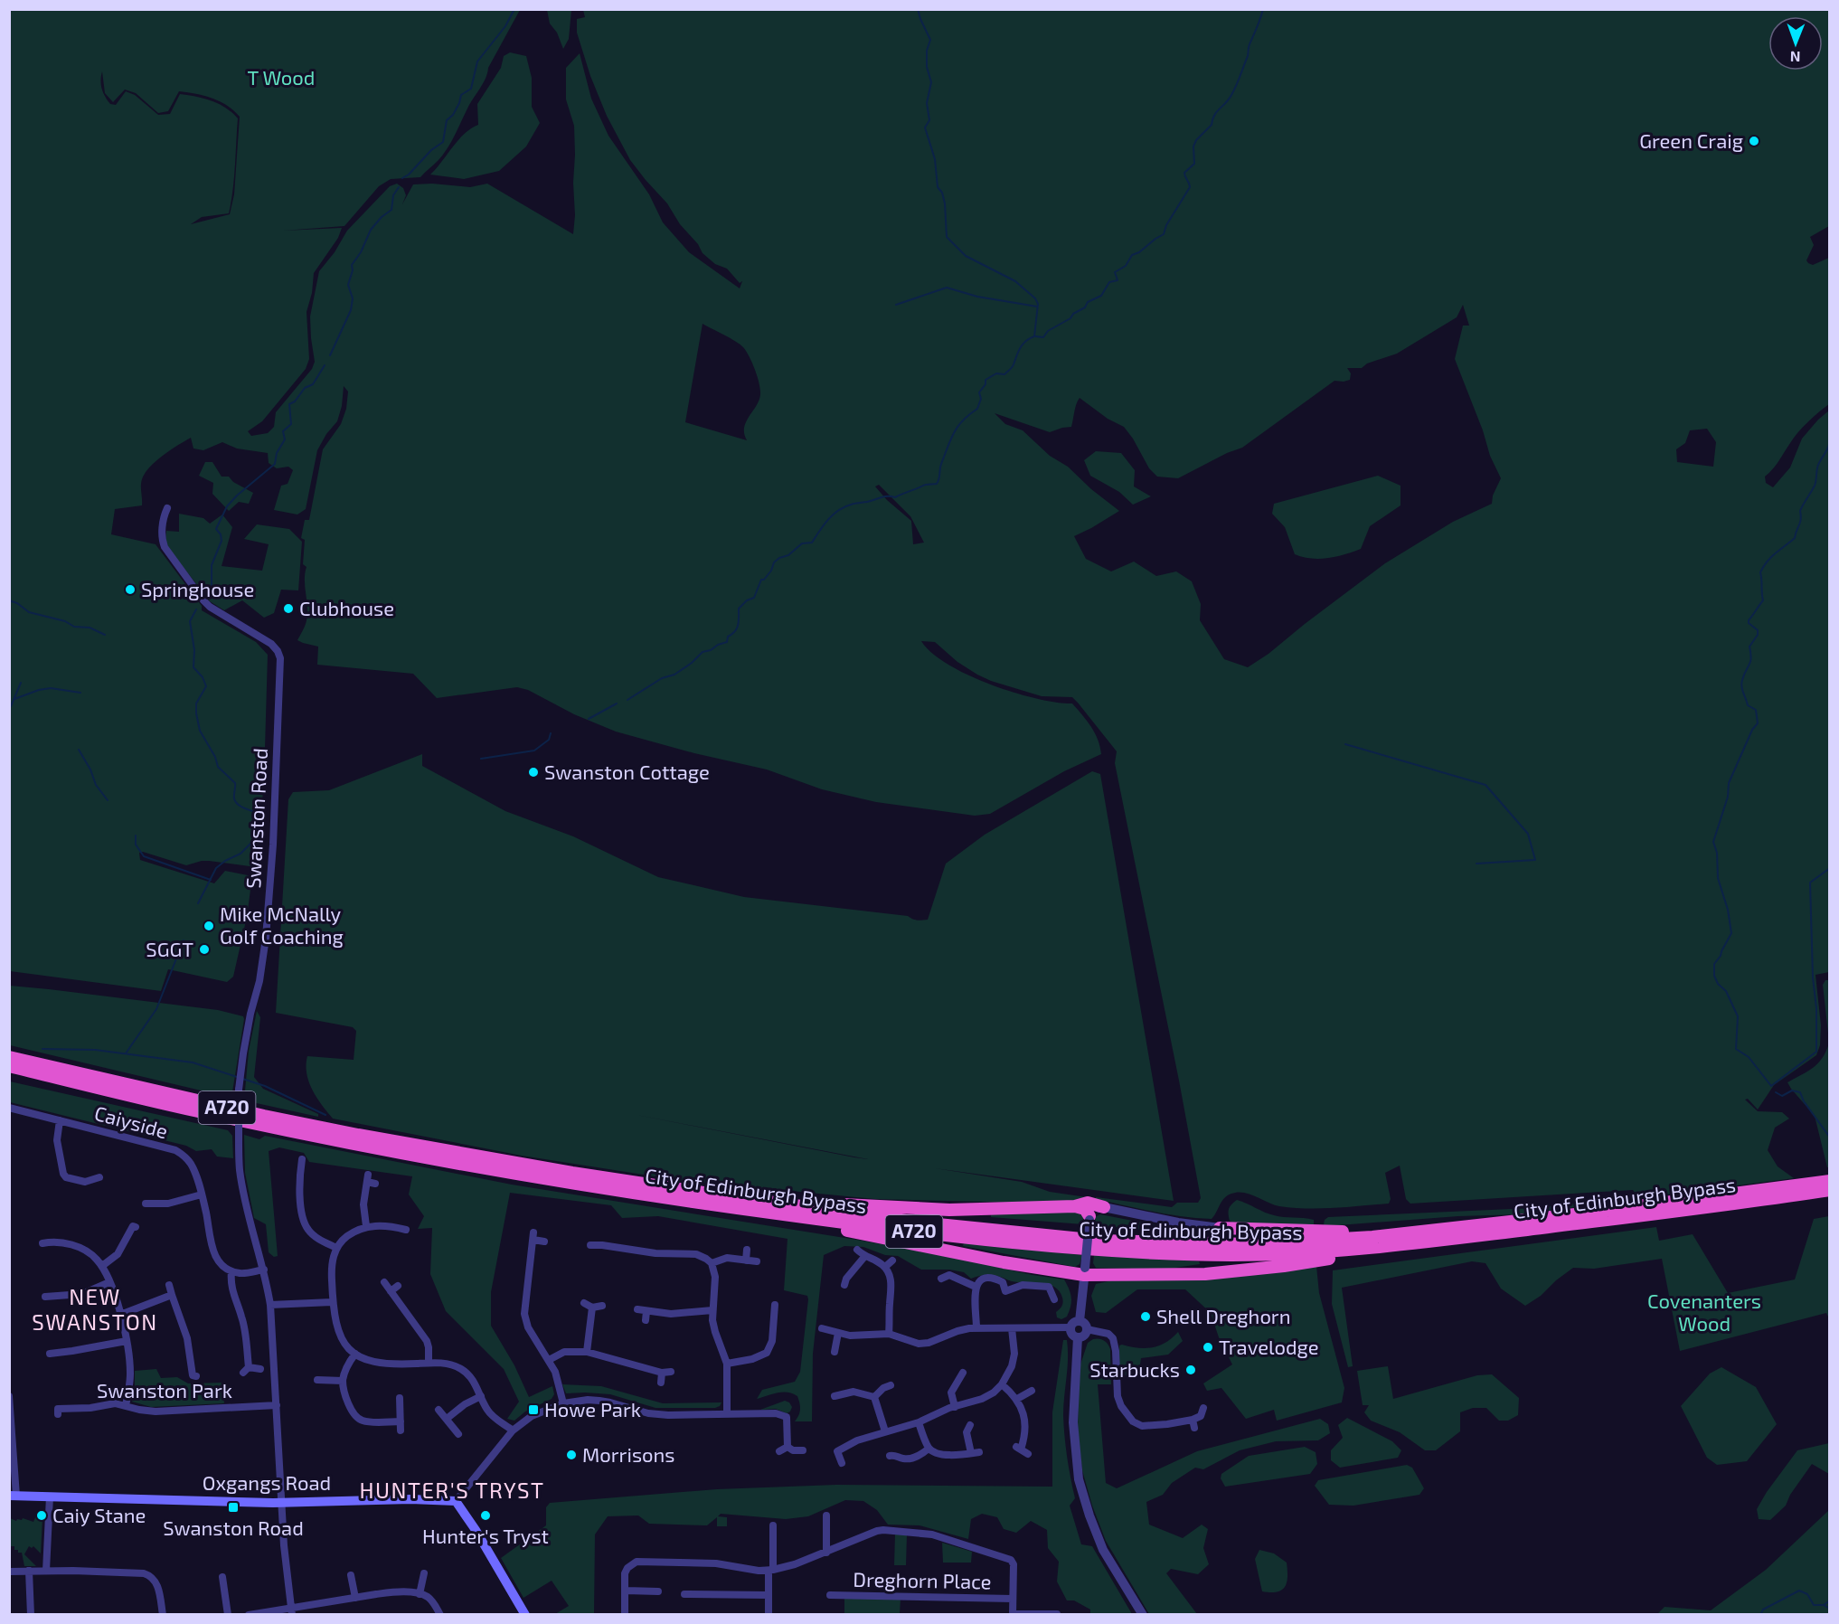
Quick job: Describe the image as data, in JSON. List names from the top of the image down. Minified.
{"streets":{"highway":["A720","City of Edinburgh Bypass"],"main road":["Oxgangs Road"],"street":["Swanston Road","Caiyside","Swanston Park","Dreghorn Place"]},"crossings":[["Swanston Road","Swanston Park"],["Swanston Road","Oxgangs Road"]],"districts":["NEW SWANSTON","HUNTER'S TRYST"],"parks":["T Wood","Covenanters Wood"],"places":{"other":["Green Craig","Springhouse","Clubhouse","Swanston Cottage","Mike McNally Golf Coaching","SGGT","Shell Dreghorn","Travelodge","Starbucks","Morrisons","Caiy Stane","Hunter's Tryst"],"transit":["Howe Park","Swanston Road"]},"north":"bottom"}
